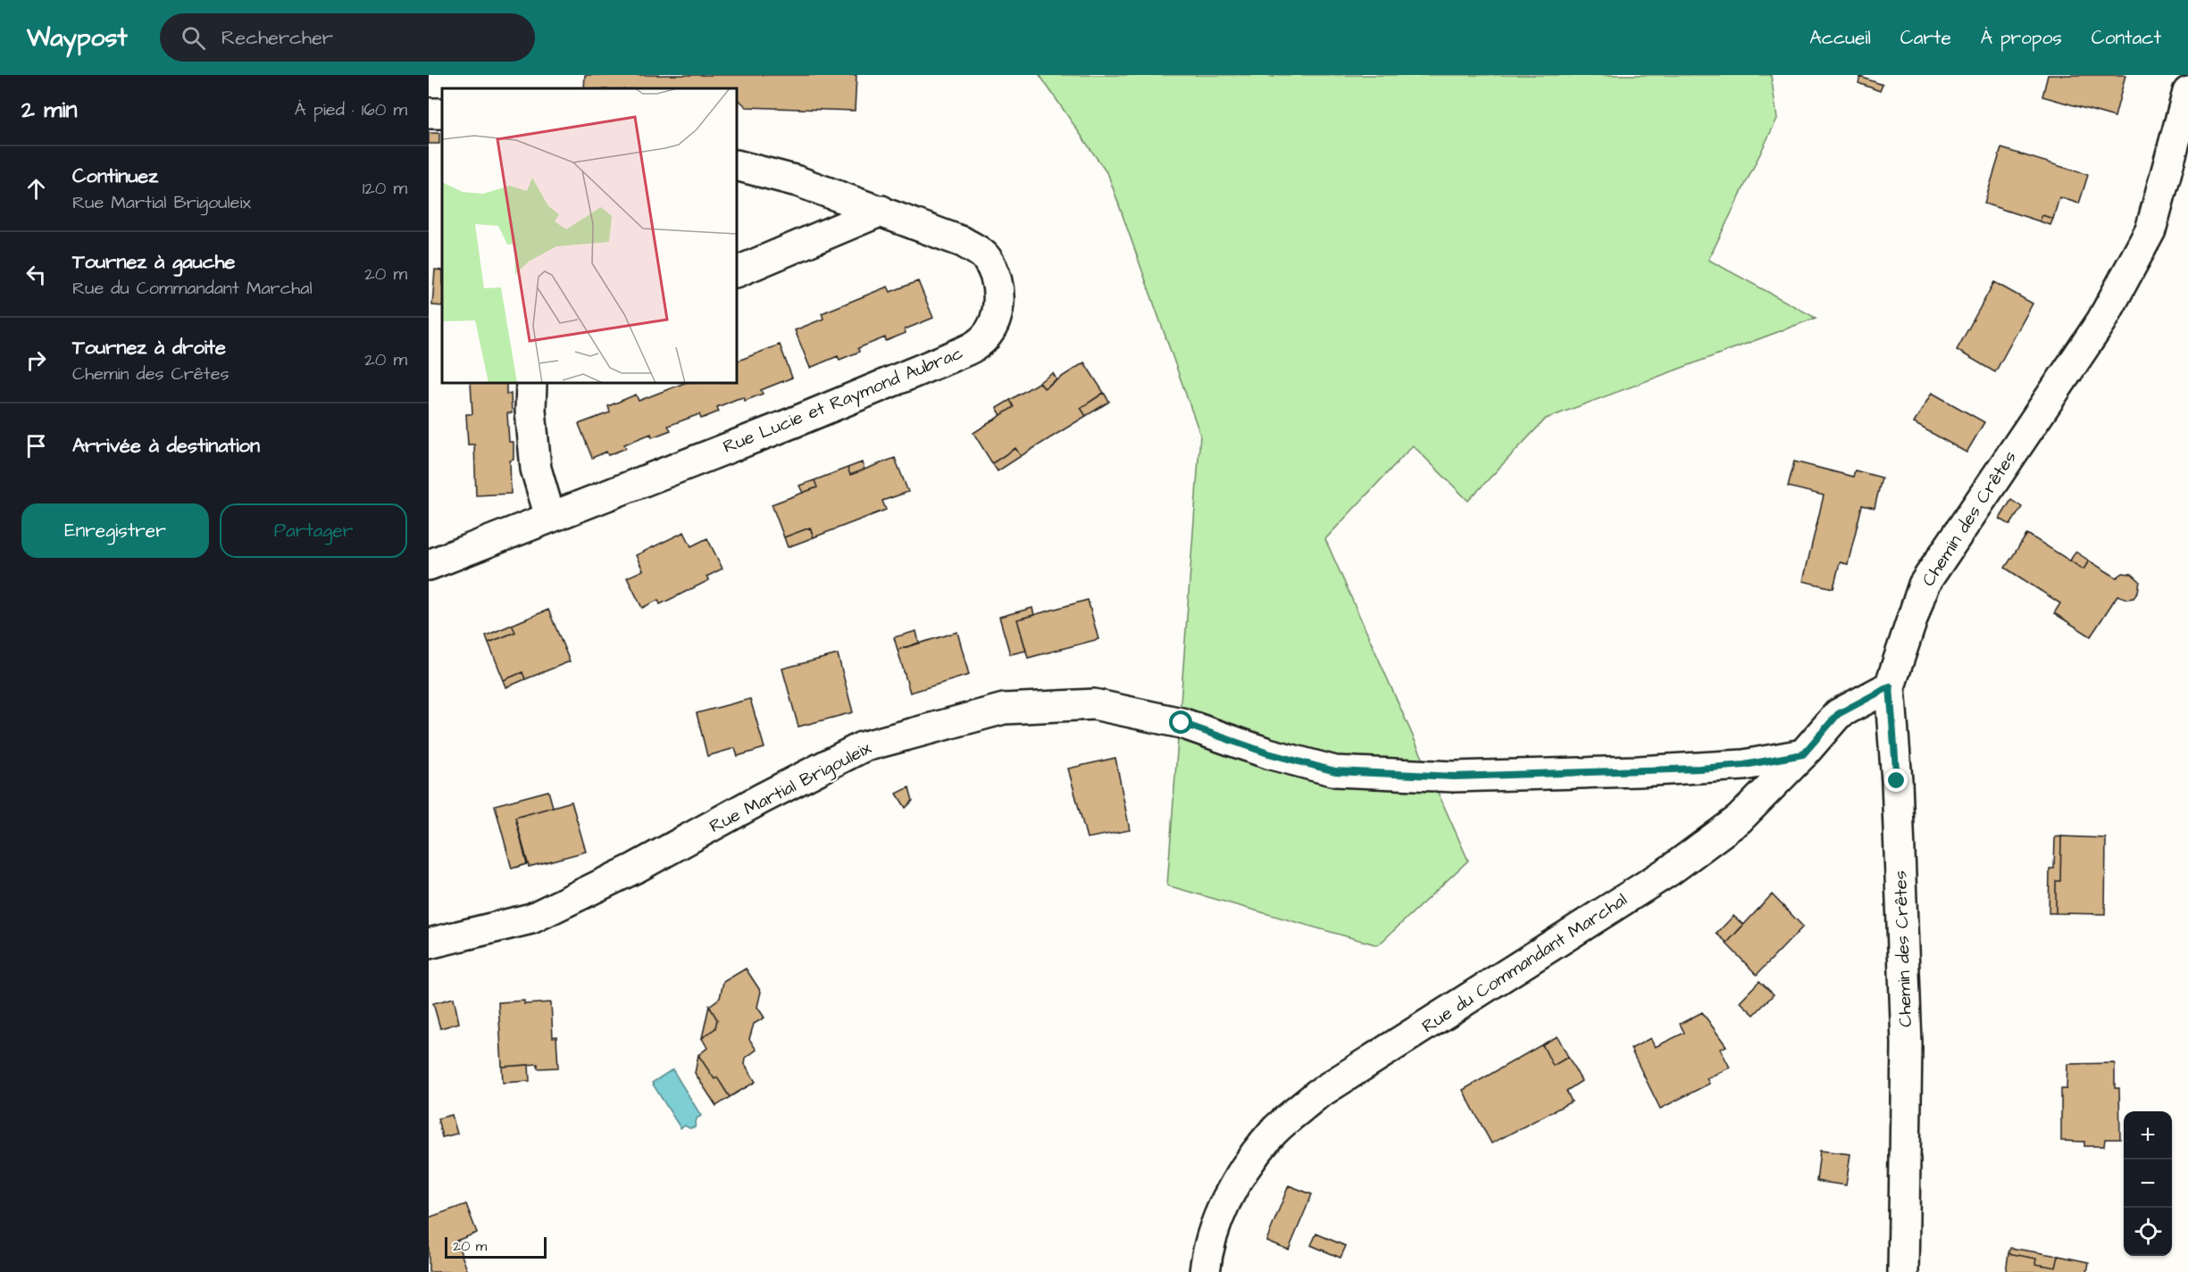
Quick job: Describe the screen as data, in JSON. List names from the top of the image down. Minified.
{"streets":{"street":["Rue Lucie et Raymond Aubrac","Chemin des Crêtes","Rue Martial Brigouleix","Rue du Commandant Marchal"]},"crossings":[["Chemin des Crêtes","Rue du Commandant Marchal"],["Rue Martial Brigouleix","Rue du Commandant Marchal"]],"scale_bar":"20 m","page":{"header":"Waypost","search":"Rechercher","nav":["Accueil","Carte","À propos","Contact"],"heading":["2 min","À pied · 160 m"],"list":[["Continuez","Rue Martial Brigouleix","120 m"],["Tournez à gauche","Rue du Commandant Marchal","20 m"],["Tournez à droite","Chemin des Crêtes","20 m"],"Arrivée à destination"],"buttons":["Enregistrer","Partager"],"map_buttons":["+","−"],"scale":"20 m"}}
